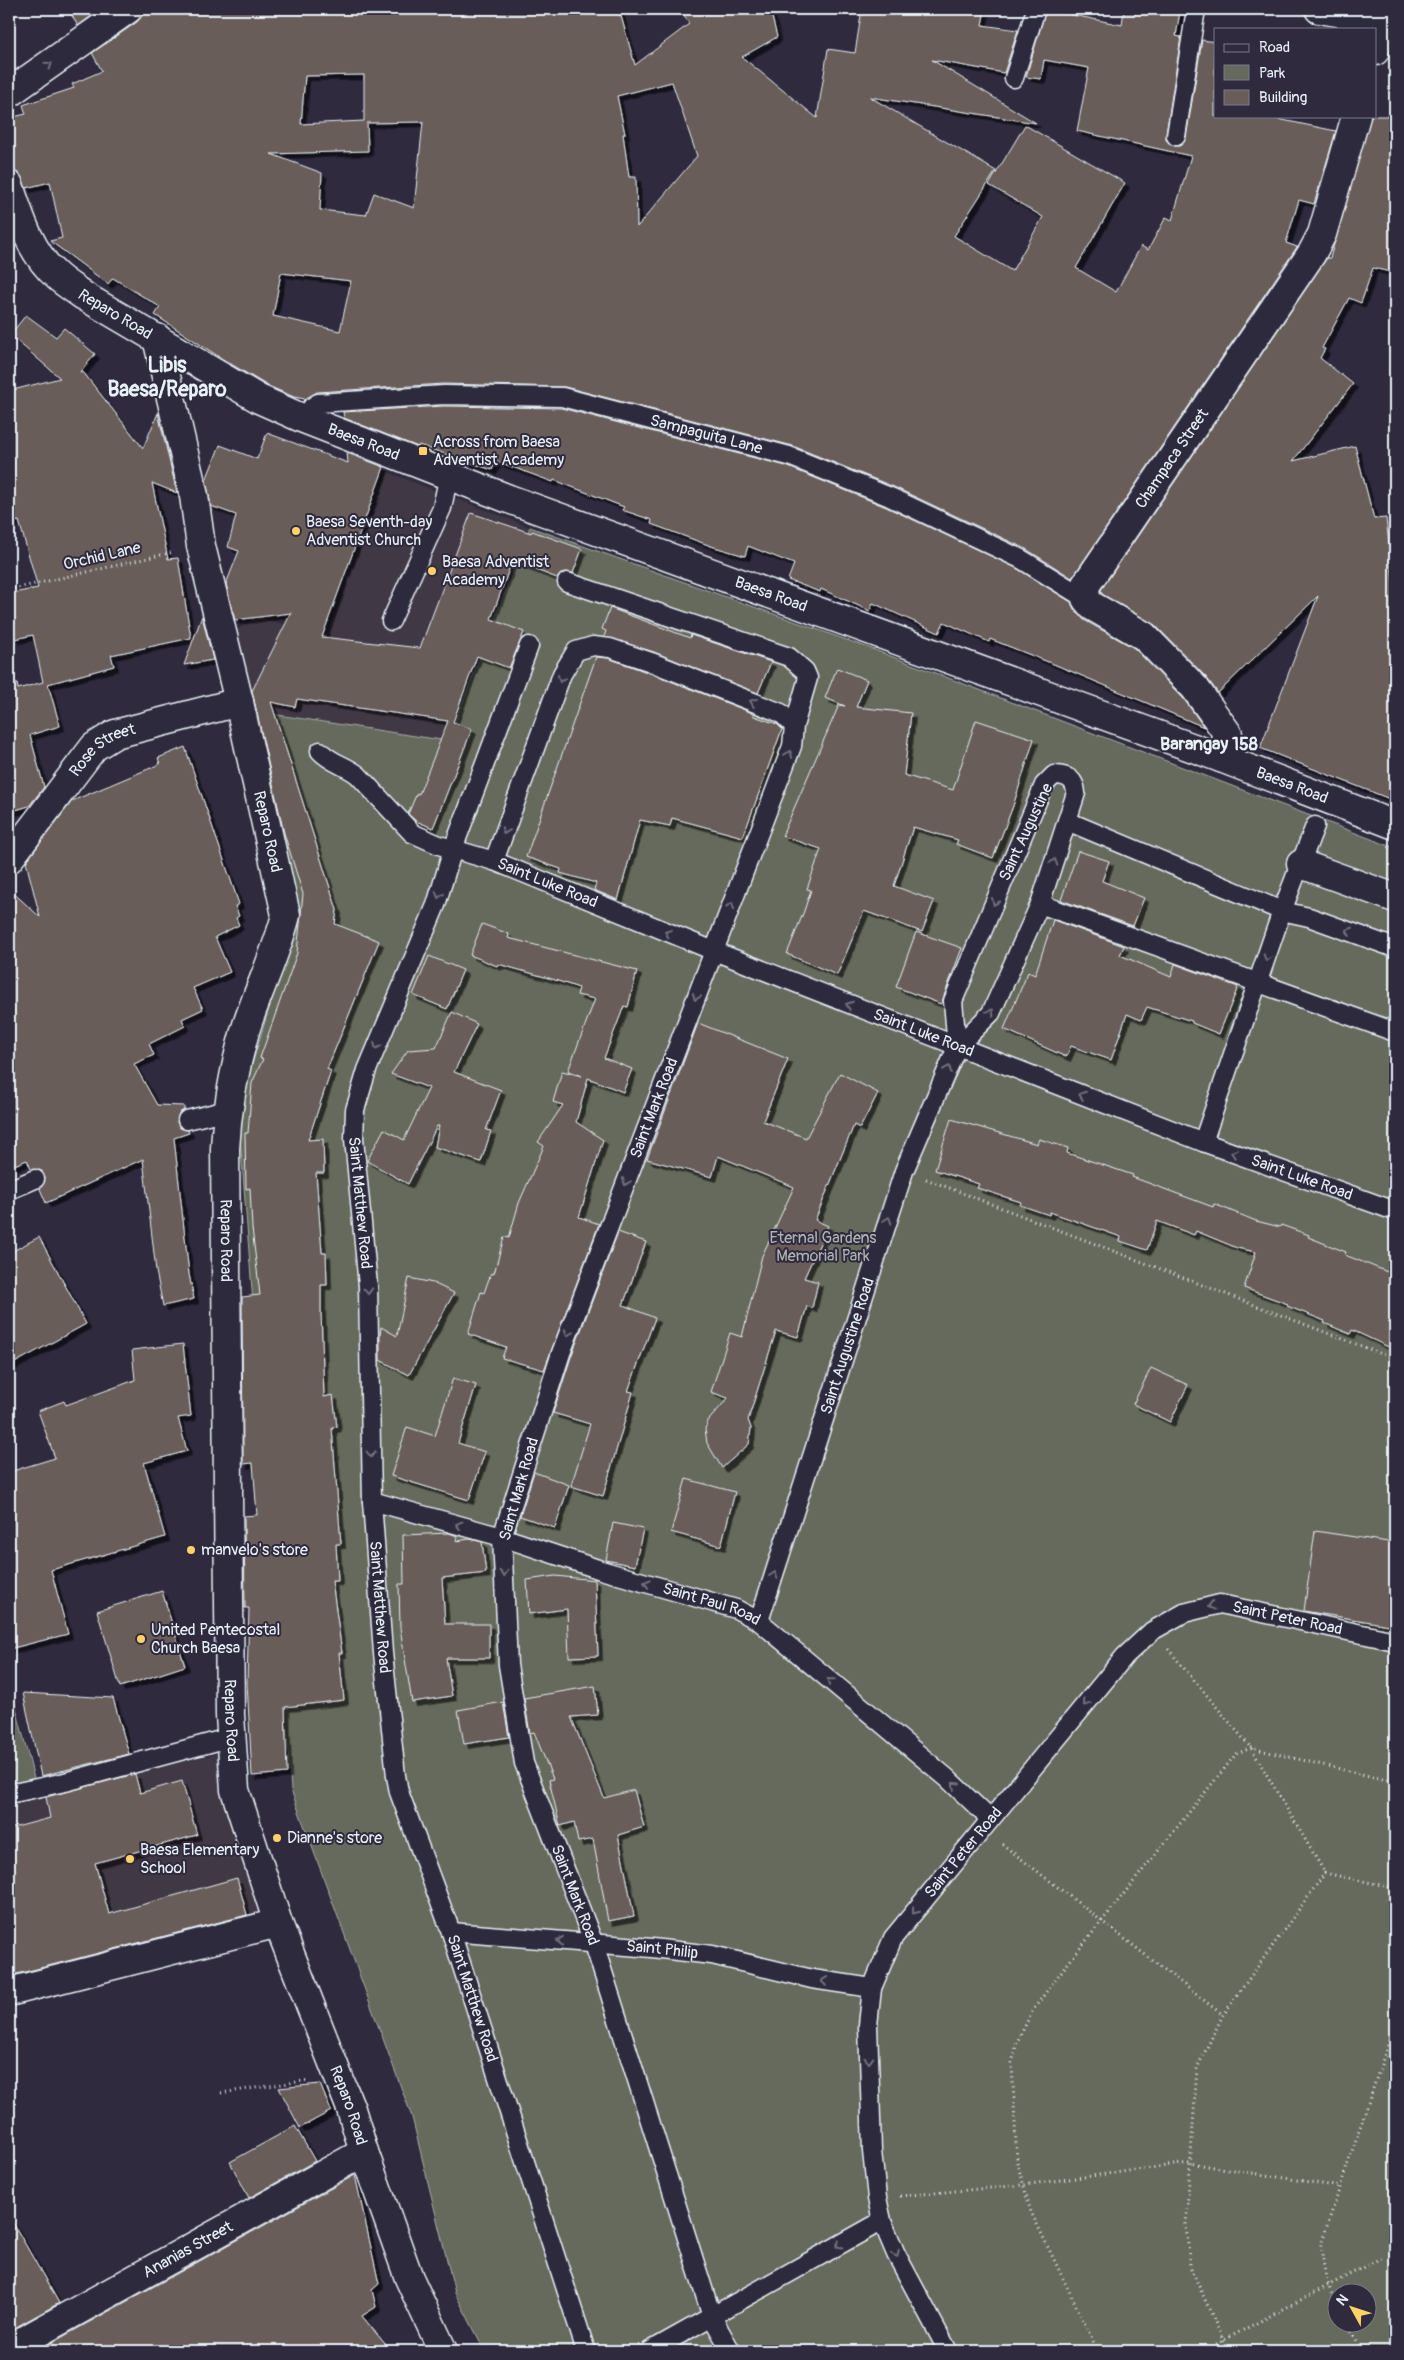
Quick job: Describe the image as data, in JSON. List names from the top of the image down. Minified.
{"streets":{"street":["Reparo Road","Baesa Road","Champaca Street","Rose Street","Ananias Street"],"lane":["Sampaguita Lane","Saint Augustine","Saint Luke Road","Saint Mark Road","Saint Matthew Road","Saint Augustine Road","Saint Paul Road","Saint Peter Road","Saint Philip"],"path":["Orchid Lane"]},"crossings":[["Reparo Road","Baesa Road"],["Reparo Road","Orchid Lane"],["Reparo Road","Rose Street"],["Reparo Road","Ananias Street"],["Sampaguita Lane","Baesa Road"],["Sampaguita Lane","Champaca Street"],["Saint Augustine","Saint Luke Road"],["Saint Augustine","Saint Augustine Road"],["Saint Luke Road","Saint Mark Road"],["Saint Luke Road","Saint Matthew Road"],["Saint Luke Road","Saint Augustine Road"],["Saint Mark Road","Saint Paul Road"],["Saint Mark Road","Saint Philip"],["Saint Matthew Road","Saint Paul Road"],["Saint Matthew Road","Saint Philip"],["Saint Augustine Road","Saint Paul Road"],["Saint Paul Road","Saint Peter Road"],["Saint Peter Road","Saint Philip"]],"one_way":["Saint Luke Road","Saint Matthew Road","Saint Augustine Road","Saint Paul Road","Saint Philip"],"districts":["Libis Baesa/Reparo","Barangay 158"],"parks":["Eternal Gardens Memorial Park"],"places":{"transit":["Across from Baesa Adventist Academy"],"other":["Baesa Seventh-day Adventist Church","Baesa Adventist Academy","manvelo's store","United Pentecostal Church Baesa","Dianne's store","Baesa Elementary School"]},"legend":["Road","Park","Building"],"north":"top left"}
